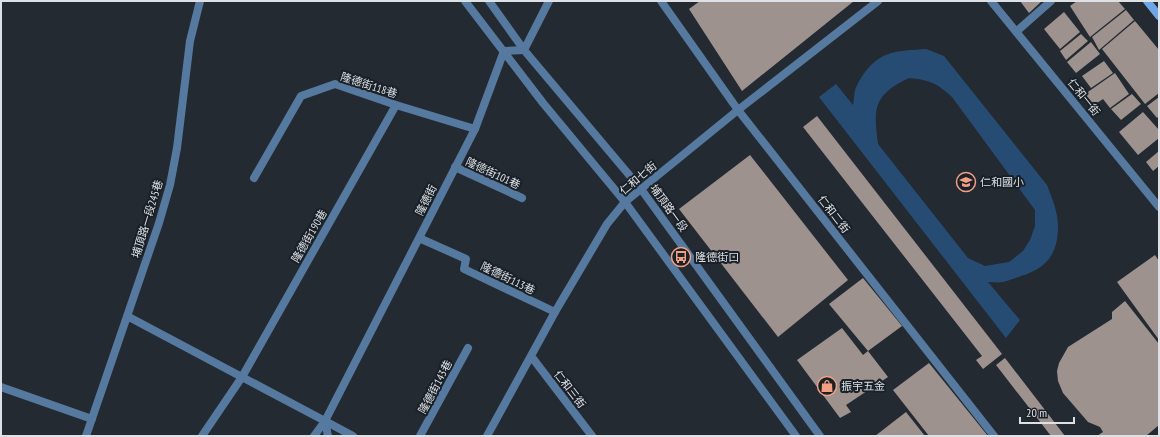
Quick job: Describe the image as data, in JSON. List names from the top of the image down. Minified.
{"streets":{"street":["隆德街118巷","仁和一街","隆德街101巷","仁和七街","隆德街","埔頂路一段","仁和二街","埔頂路一段245巷","隆德街190巷","隆德街113巷","隆德街143巷","仁和三街"]},"crossings":[["隆德街118巷","隆德街"],["隆德街118巷","隆德街190巷"],["隆德街101巷","隆德街"],["仁和七街","埔頂路一段"],["仁和七街","仁和二街"],["仁和七街","隆德街113巷"],["仁和七街","仁和三街"],["隆德街","隆德街113巷"]],"places":{"school or university":["仁和國小"],"bus stop":["隆德街口"],"shop":["振宇五金"]},"scale_bar":"20 m"}
